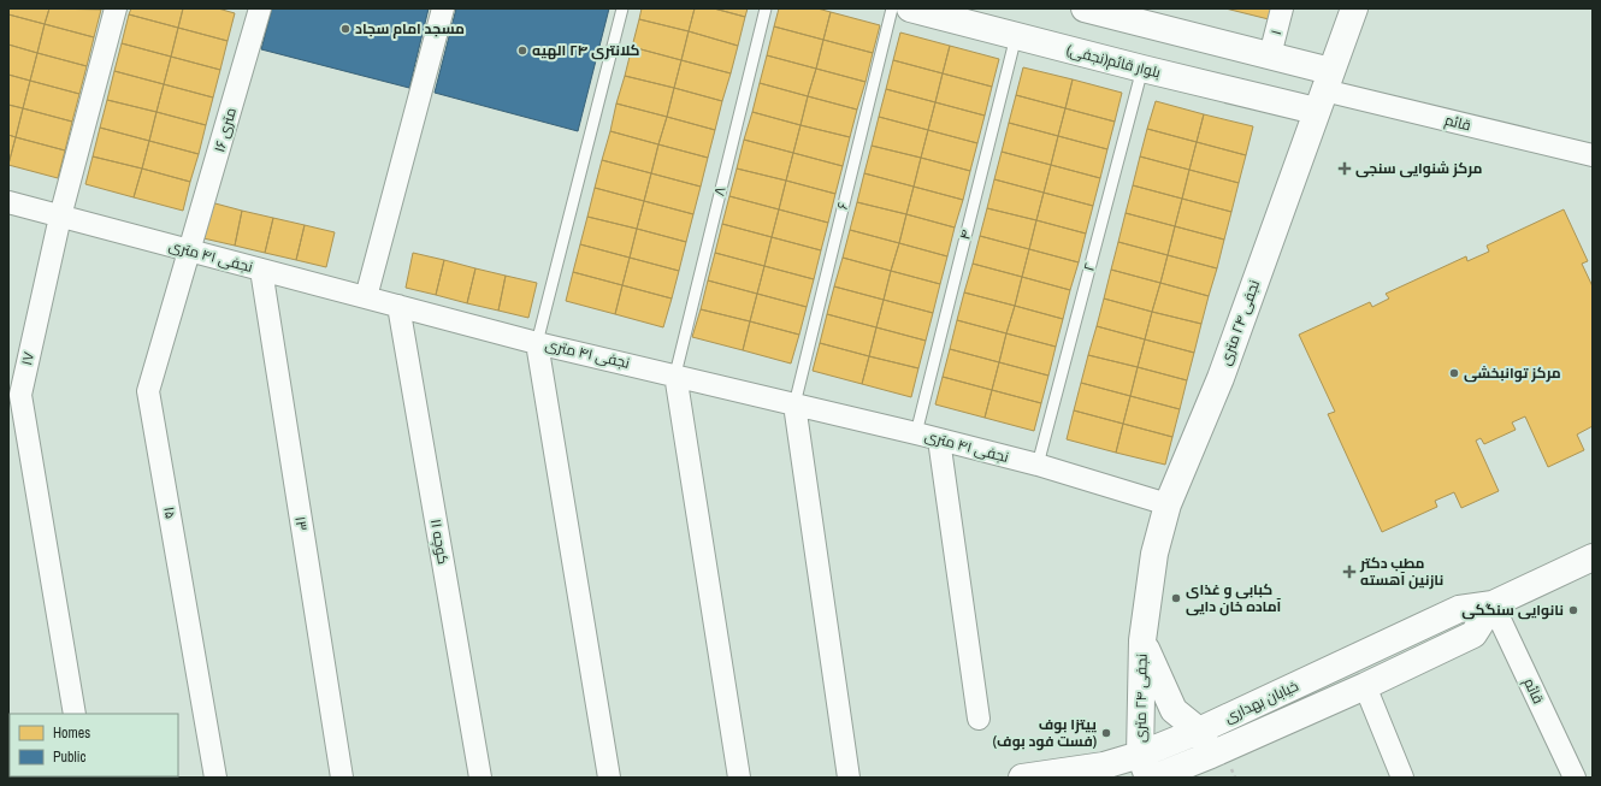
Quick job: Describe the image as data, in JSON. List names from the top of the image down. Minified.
{"streets":{"street":["۱","بلوار قائم(نجفی)","قائم","۱۶ متری","نجفی ۴۱ متری","نجفی ۲۴ متری","۱۷","۱۵","۱۳","کوچه ۱۱","خیابان بهداری"],"lane":["۸","۶","۴","۲"]},"crossings":[["بلوار قائم(نجفی)","قائم"],["بلوار قائم(نجفی)","۴"],["بلوار قائم(نجفی)","۲"],["بلوار قائم(نجفی)","نجفی ۲۴ متری"],["قائم","نجفی ۲۴ متری"],["قائم","خیابان بهداری"],["۱۶ متری","نجفی ۴۱ متری"],["۱۶ متری","۱۵"],["۸","نجفی ۴۱ متری"],["۶","نجفی ۴۱ متری"],["۴","نجفی ۴۱ متری"],["نجفی ۴۱ متری","۲"],["نجفی ۴۱ متری","نجفی ۲۴ متری"],["نجفی ۴۱ متری","۱۷"],["نجفی ۴۱ متری","۱۵"],["نجفی ۴۱ متری","۱۳"],["نجفی ۴۱ متری","کوچه ۱۱"],["نجفی ۲۴ متری","خیابان بهداری"]],"places":{"other":["مسجد امام سجاد","کلانتری ۲۴ الهیه","مرکز توانبخشی","کبابی و غذای آماده خان دایی","نانوایی سنگکی","پیتزا بوف (فست فود بوف)"],"health":["مرکز شنوایی سنجی","مطب دکتر نازنین آهسته"]},"legend":["Homes","Public"]}
